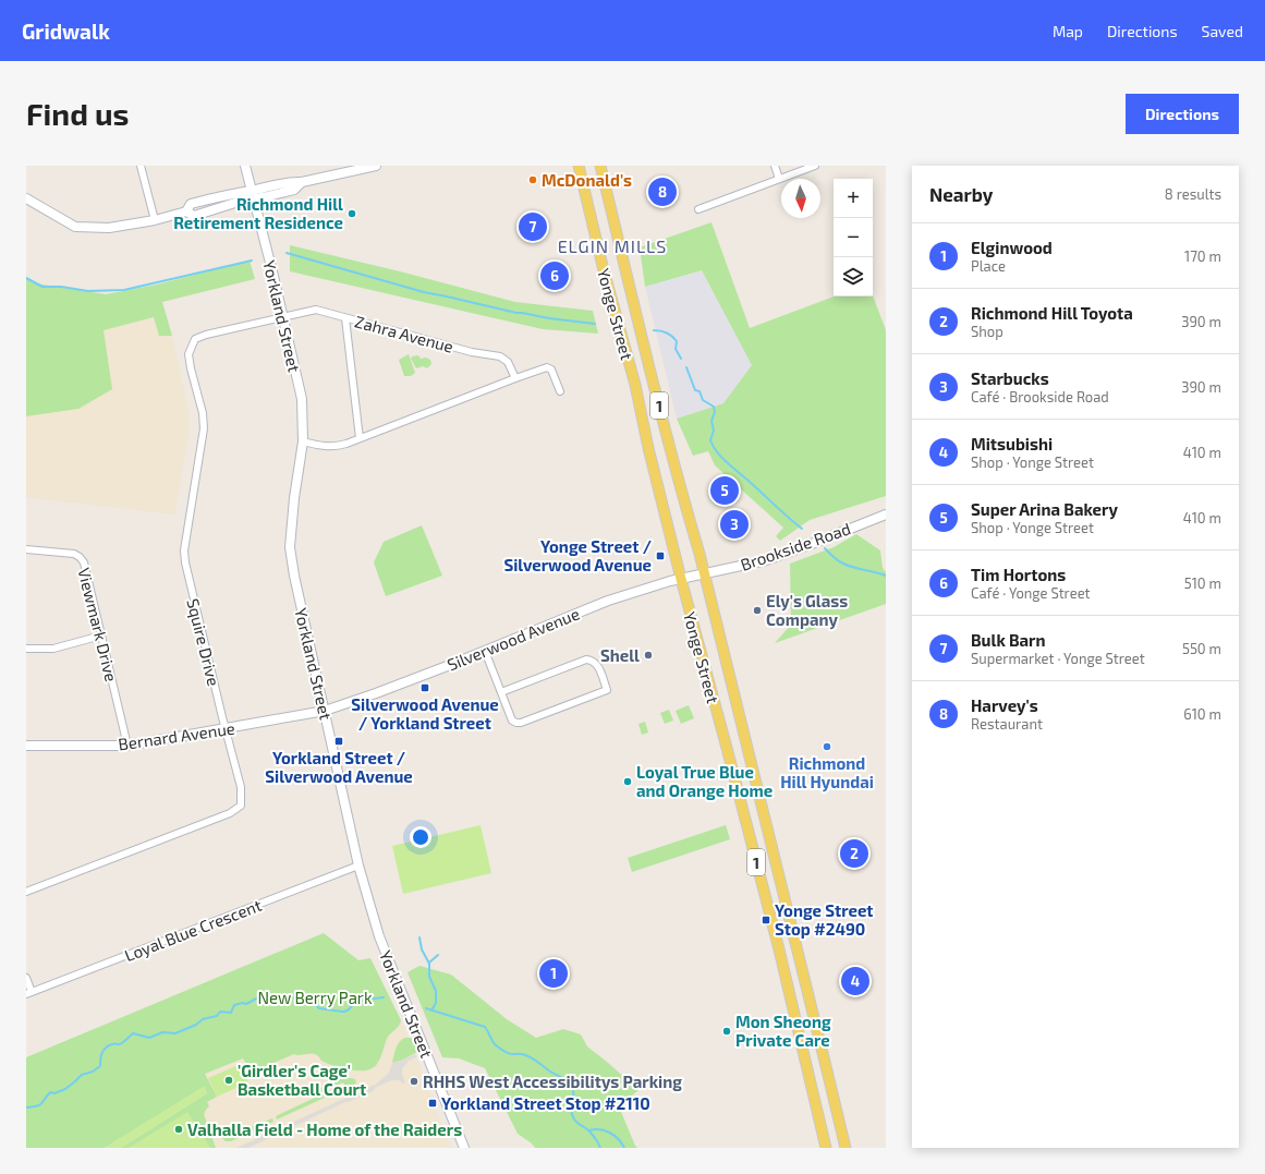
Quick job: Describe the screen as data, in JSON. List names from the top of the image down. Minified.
{"streets":{"main road":["Yonge Street","1"],"street":["Yorkland Street","Zahra Avenue","Brookside Road","Viewmark Drive","Silverwood Avenue","Squire Drive","Bernard Avenue","Loyal Blue Crescent"]},"crossings":[["Yonge Street","Brookside Road"],["Yonge Street","Silverwood Avenue"],["Yorkland Street","Zahra Avenue"],["Yorkland Street","Silverwood Avenue"],["Yorkland Street","Squire Drive"],["Yorkland Street","Bernard Avenue"],["Yorkland Street","Loyal Blue Crescent"],["Zahra Avenue","Squire Drive"],["Brookside Road","Silverwood Avenue"],["Viewmark Drive","Bernard Avenue"],["Silverwood Avenue","Bernard Avenue"],["Squire Drive","Bernard Avenue"]],"districts":["ELGIN MILLS"],"parks":["New Berry Park"],"places":{"other":["McDonald's","Richmond Hill Retirement Residence","Ely's Glass Company","Shell","Richmond Hill Hyundai","Loyal True Blue and Orange Home","Mon Sheong Private Care","'Girdler's Cage' Basketball Court","RHHS West Accessibilitys Parking","Valhalla Field - Home of the Raiders"],"transit":["Yonge Street / Silverwood Avenue","Silverwood Avenue / Yorkland Street","Yorkland Street / Silverwood Avenue","Yonge Street Stop #2490","Yorkland Street Stop #2110"]},"north":"bottom","page":{"header":"Gridwalk","nav":["Map","Directions","Saved"],"buttons":"Directions","title":"Find us","heading":["Nearby","8 results"],"pins":["8","7","6","5","3","2","1","4"],"map_buttons":["+","−"],"list":[{"mark":"1","name":"Elginwood","note":"Place","value":"170 m"},{"mark":"2","name":"Richmond Hill Toyota","note":"Shop","value":"390 m"},{"mark":"3","name":"Starbucks","note":"Café · Brookside Road","value":"390 m"},{"mark":"4","name":"Mitsubishi","note":"Shop · Yonge Street","value":"410 m"},{"mark":"5","name":"Super Arina Bakery","note":"Shop · Yonge Street","value":"410 m"},{"mark":"6","name":"Tim Hortons","note":"Café · Yonge Street","value":"510 m"},{"mark":"7","name":"Bulk Barn","note":"Supermarket · Yonge Street","value":"550 m"},{"mark":"8","name":"Harvey's","note":"Restaurant","value":"610 m"}]}}
